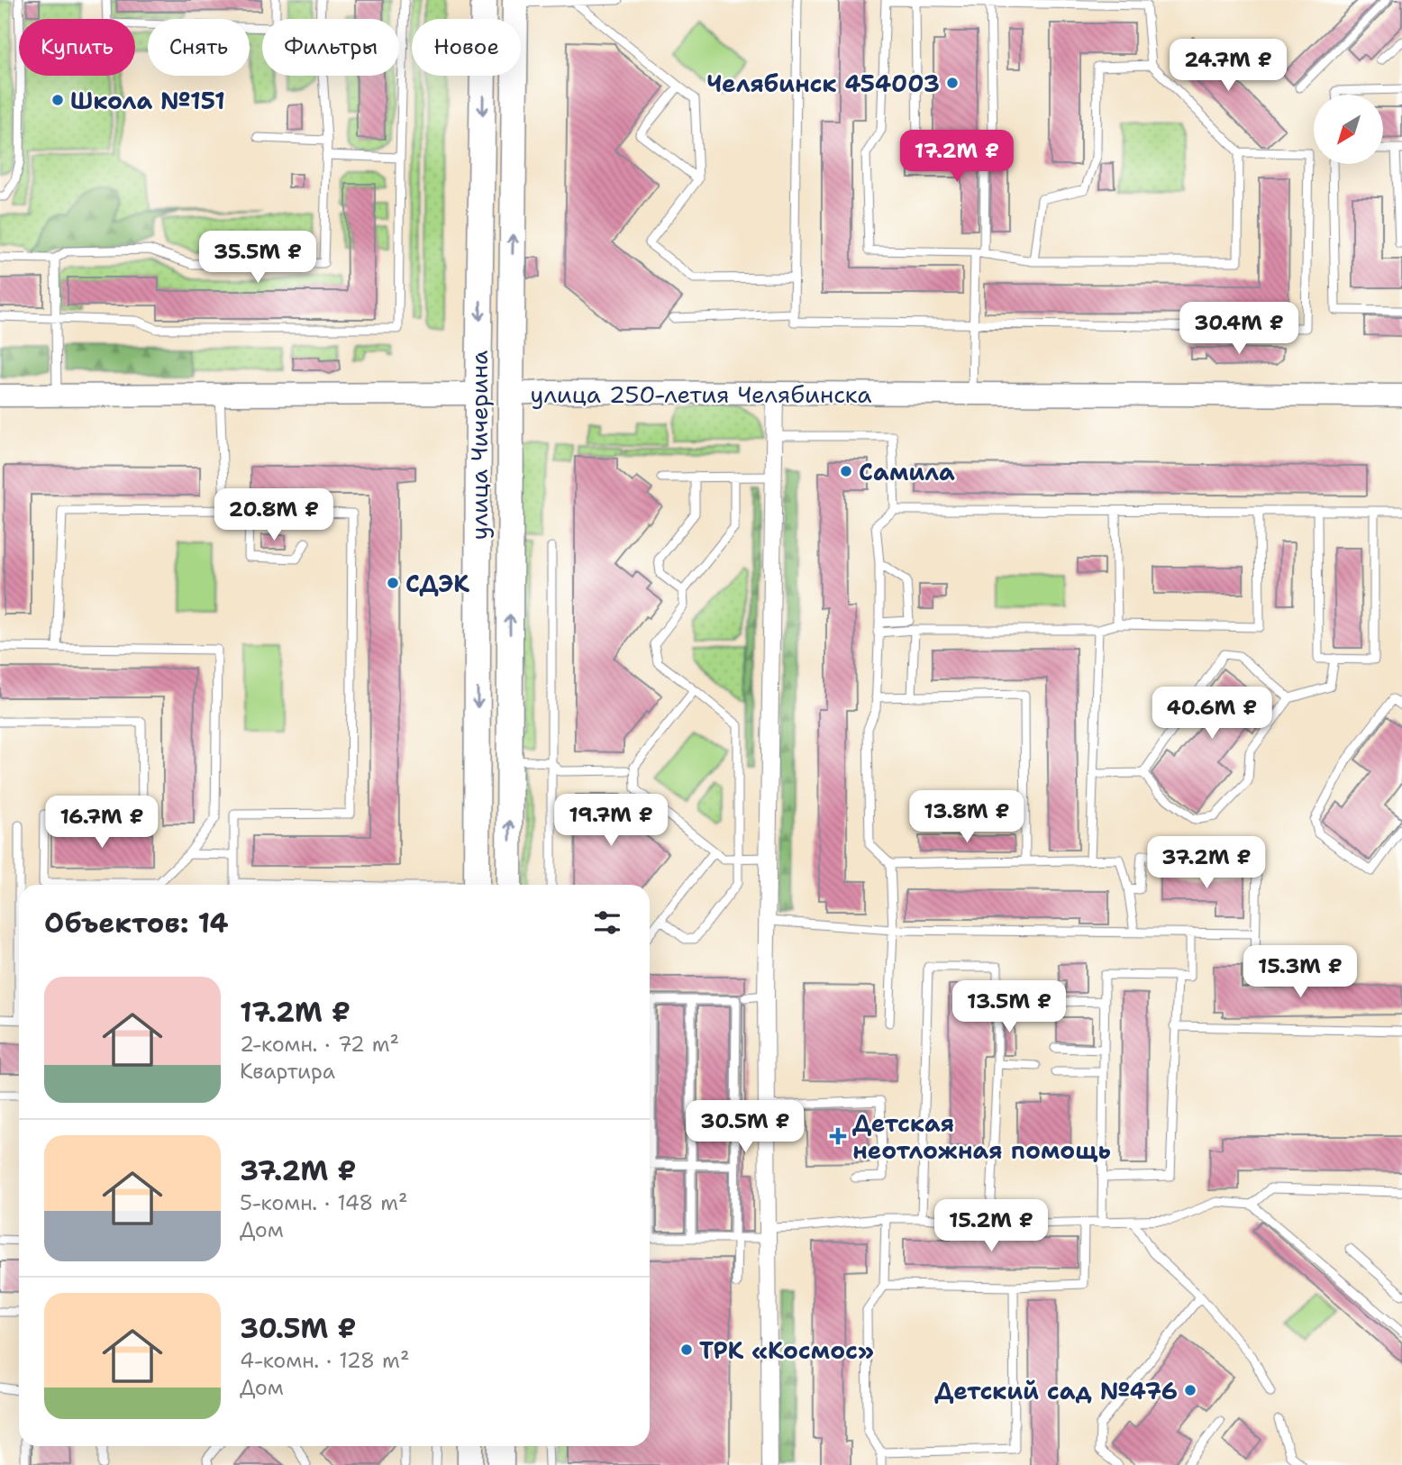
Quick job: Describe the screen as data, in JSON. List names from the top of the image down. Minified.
{"streets":{"main road":["улица 250-летия Челябинска","улица Чичерина"]},"crossings":[["улица 250-летия Челябинска","улица Чичерина"]],"places":{"other":["Челябинск 454003","Школа №151","Самила","СДЭК","ТРК «Космос»","Детский сад №476"],"health":["Детская неотложная помощь"]},"north":"bottom left","page":{"chip":["Купить","Снять","Фильтры","Новое"],"price":["24.7M ₽","17.2M ₽","35.5M ₽","30.4M ₽","20.8M ₽","40.6M ₽","13.8M ₽","19.7M ₽","16.7M ₽","37.2M ₽","15.3M ₽","13.5M ₽","30.5M ₽","15.2M ₽"],"heading":"Объектов: 14","list":[{"name":"17.2M ₽","note":"2-комн. · 72 m² · Квартира"},{"name":"37.2M ₽","note":"5-комн. · 148 m² · Дом"},{"name":"30.5M ₽","note":"4-комн. · 128 m² · Дом"}]}}
